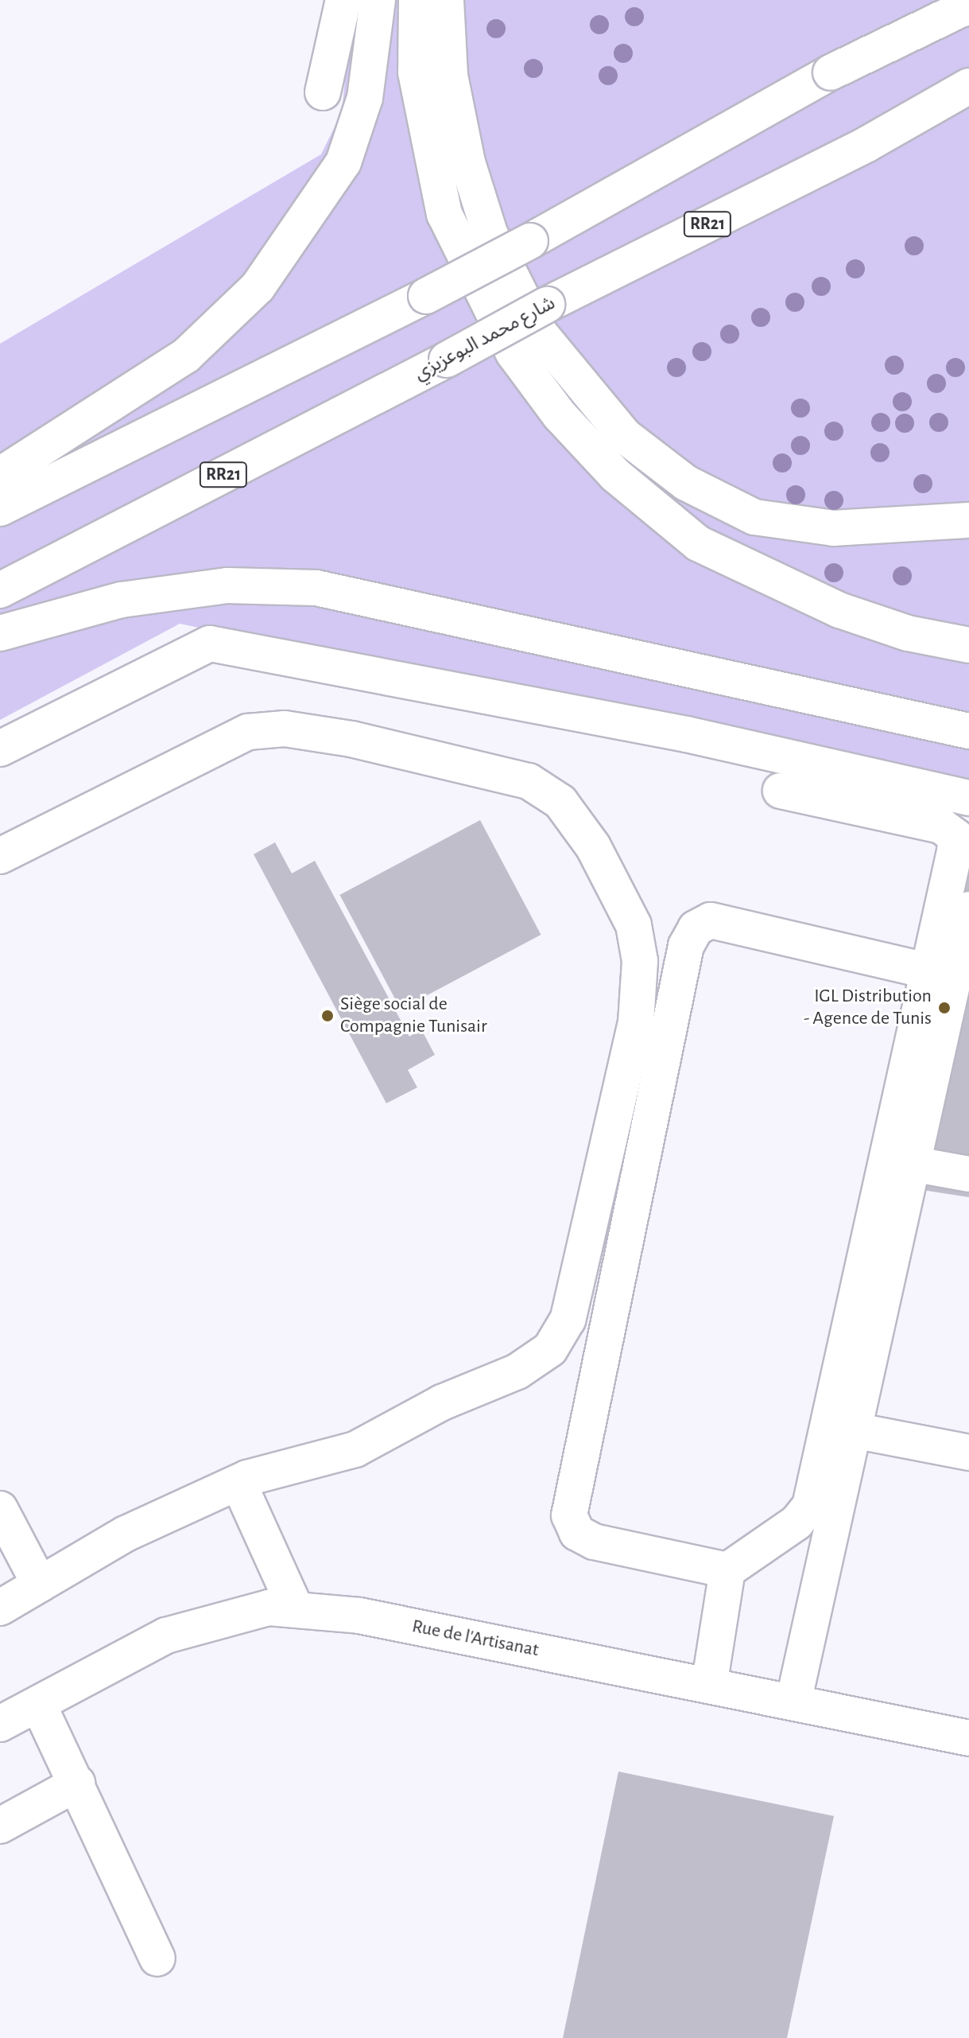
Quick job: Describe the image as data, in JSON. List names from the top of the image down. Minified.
{"streets":{"main road":["RR21","شارع محمد البوعزيزي","Rue de l'Artisanat"]},"places":["IGL Distribution - Agence de Tunis","Siège social de Compagnie Tunisair"]}
